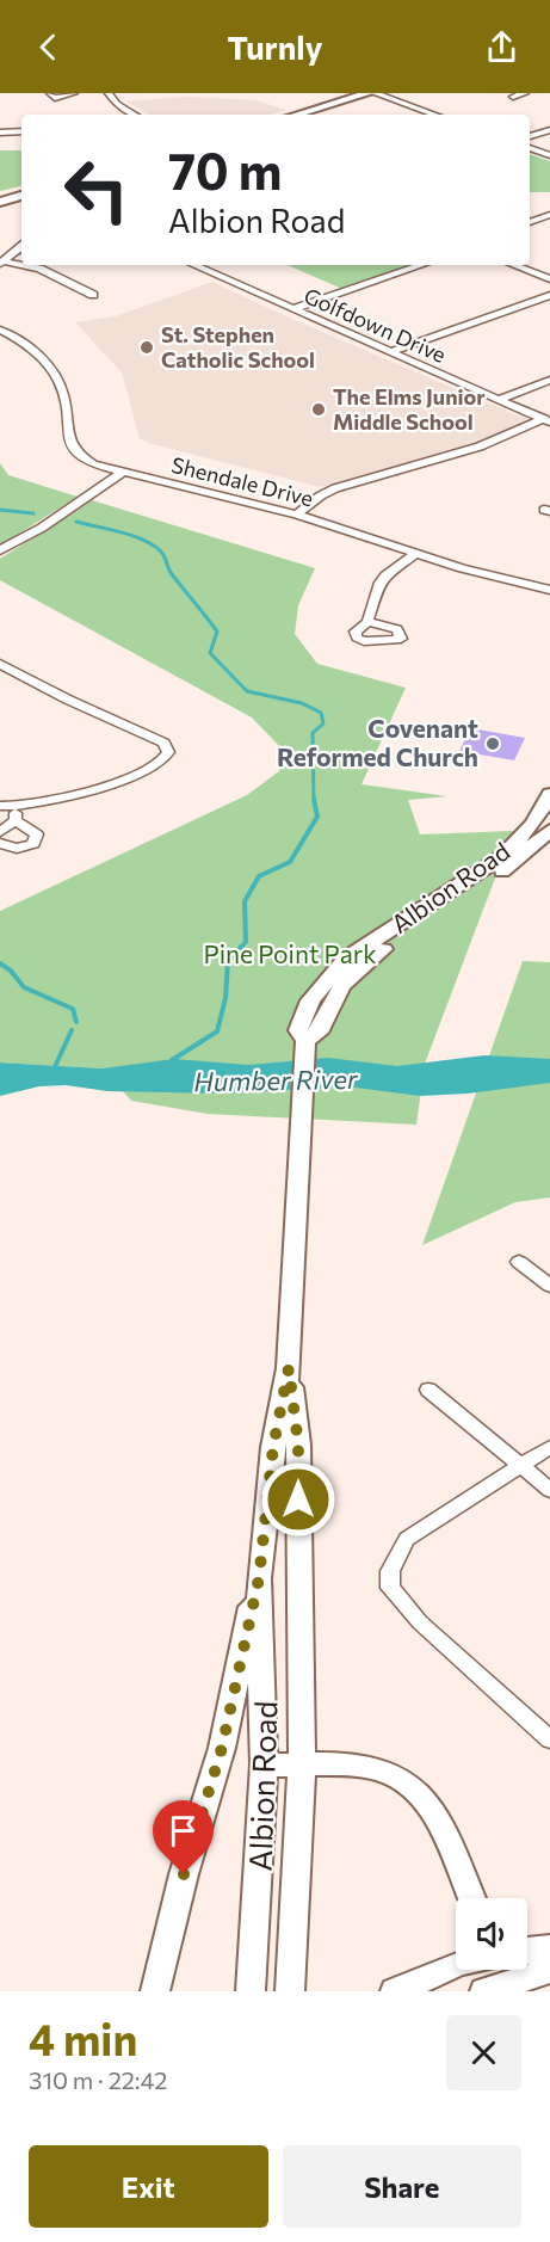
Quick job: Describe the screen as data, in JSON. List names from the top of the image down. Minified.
{"streets":{"main road":["Albion Road"],"street":["Golfdown Drive","Shendale Drive"]},"water":["Humber River"],"parks":["Pine Point Park"],"places":["St. Stephen Catholic School","The Elms Junior Middle School","Covenant Reformed Church"],"page":{"header":"Turnly","turn":["70 m","Albion Road"],"heading":["4 min","310 m · 22:42"],"buttons":["Exit","Share"]}}
